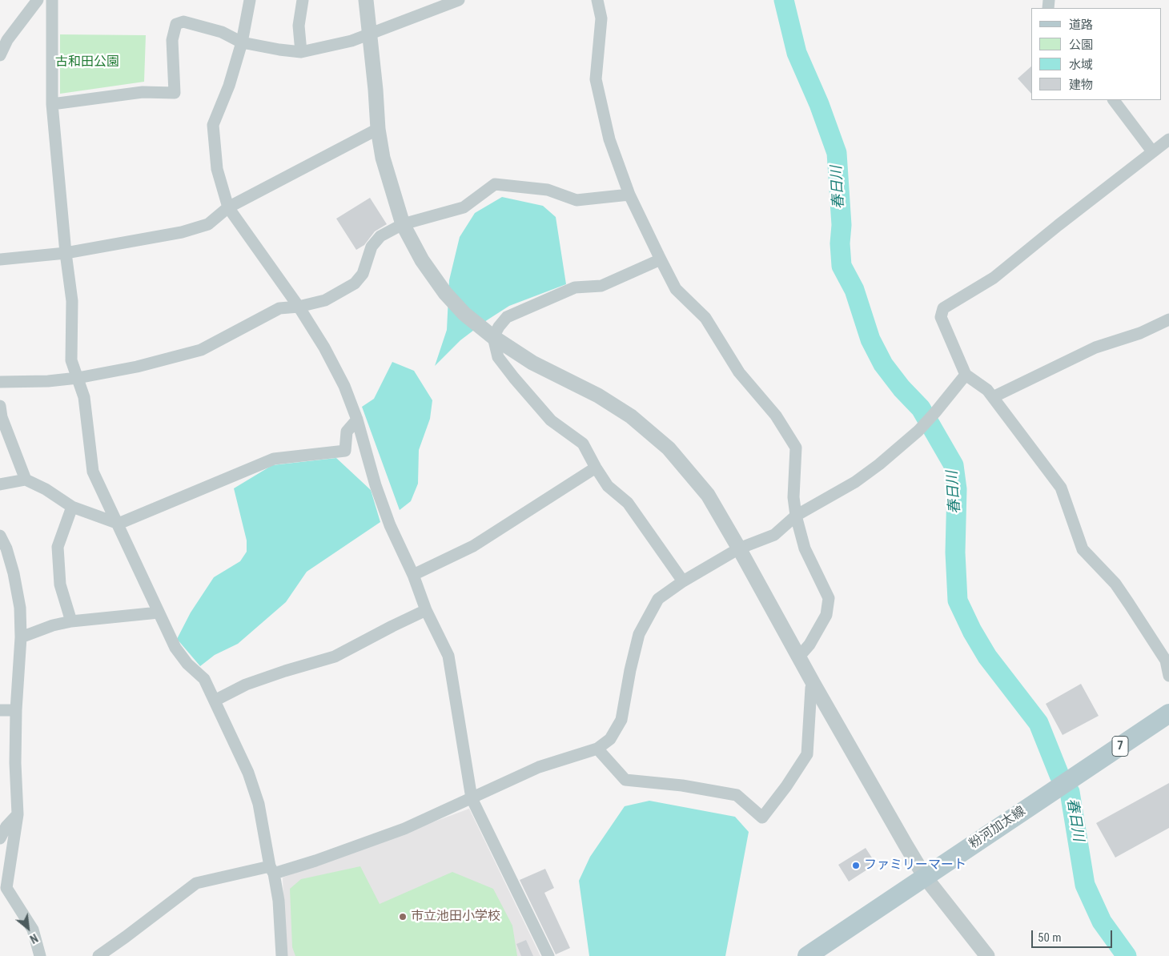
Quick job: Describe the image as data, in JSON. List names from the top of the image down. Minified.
{"streets":{"main road":["7","粉河加太線"]},"water":["春日川"],"parks":["古和田公園"],"places":["ファミリーマート","市立池田小学校"],"legend":["道路","公園","水域","建物"],"scale_bar":"50 m","north":"bottom right"}
